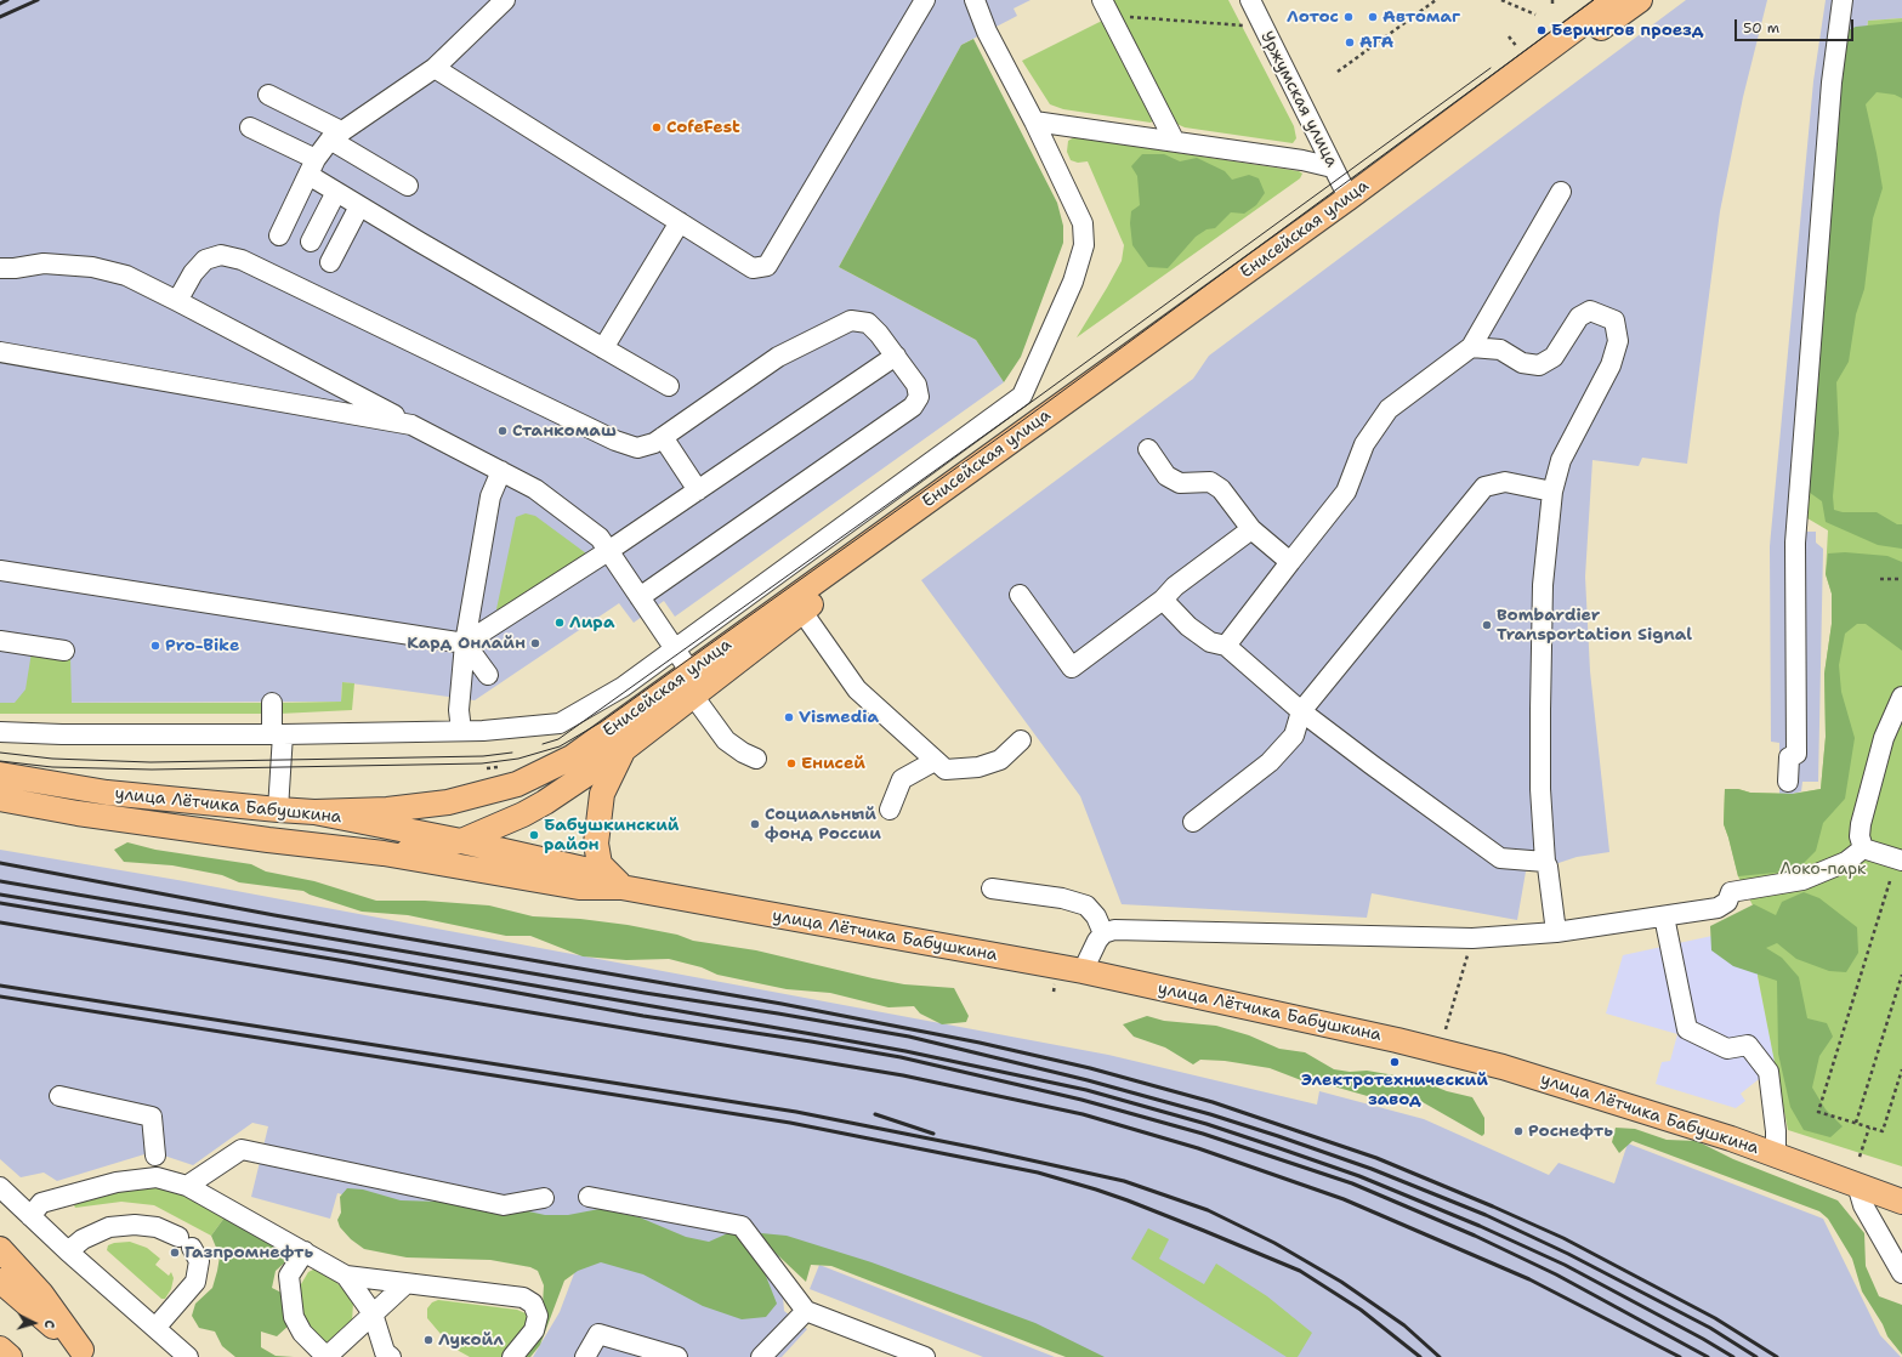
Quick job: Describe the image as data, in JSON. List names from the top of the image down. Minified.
{"streets":{"main road":["Енисейская улица","улица Лётчика Бабушкина"],"street":["Уржумская улица"]},"crossings":[["Уржумская улица","Енисейская улица"],["Енисейская улица","улица Лётчика Бабушкина"]],"parks":["Локо-парк"],"places":["Лотос","Автомаг","Берингов проезд","АГА","CofeFest","Станкомаш","Лира","Bombardier Transportation Signal","Кард Онлайн","Pro-Bike","Vismedia","Енисей","Социальный фонд России","Бабушкинский район","Электротехнический завод","Роснефть","Газпромнефть","Лукойл"],"scale_bar":"50 m","north":"right"}
